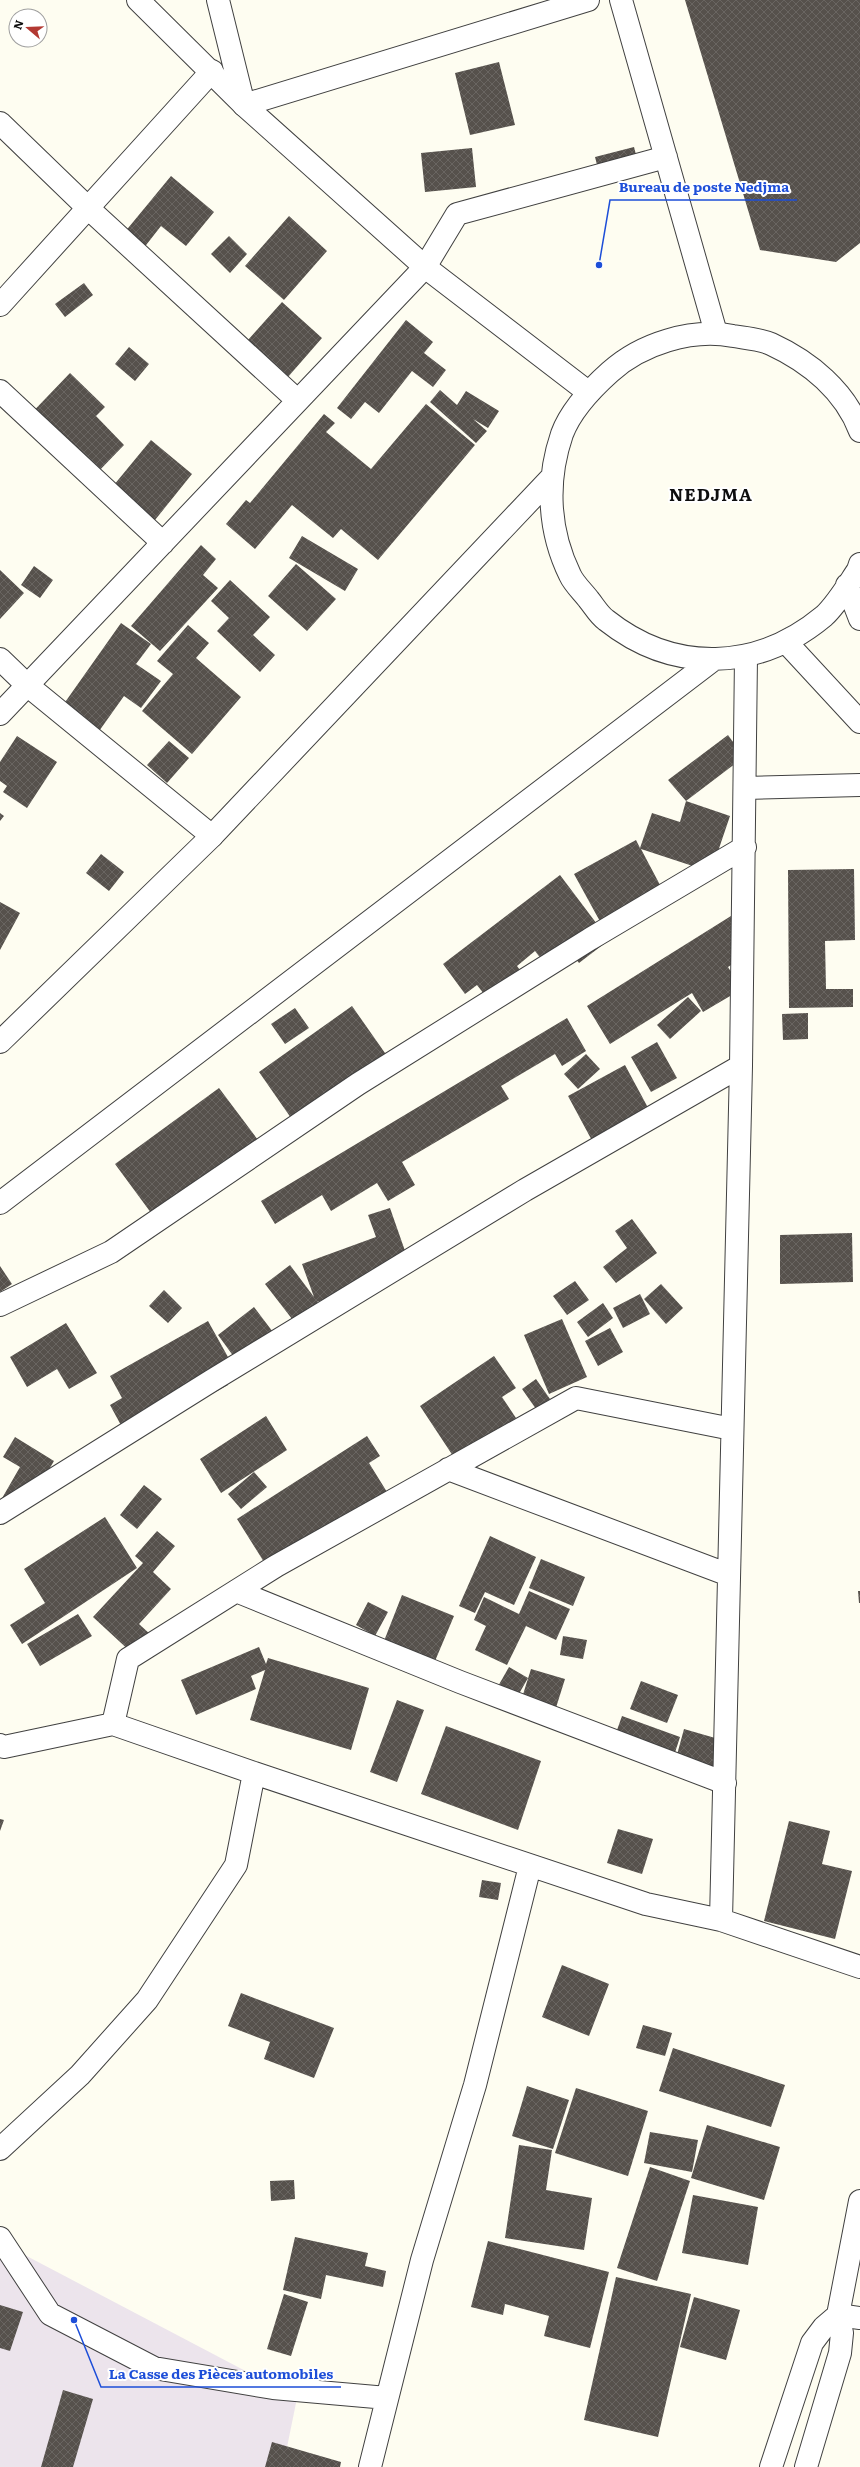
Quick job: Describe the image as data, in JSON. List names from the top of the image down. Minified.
{"districts":["NEDJMA"],"places":["Bureau de poste Nedjma","La Casse des Pièces automobiles"],"north":"left"}
